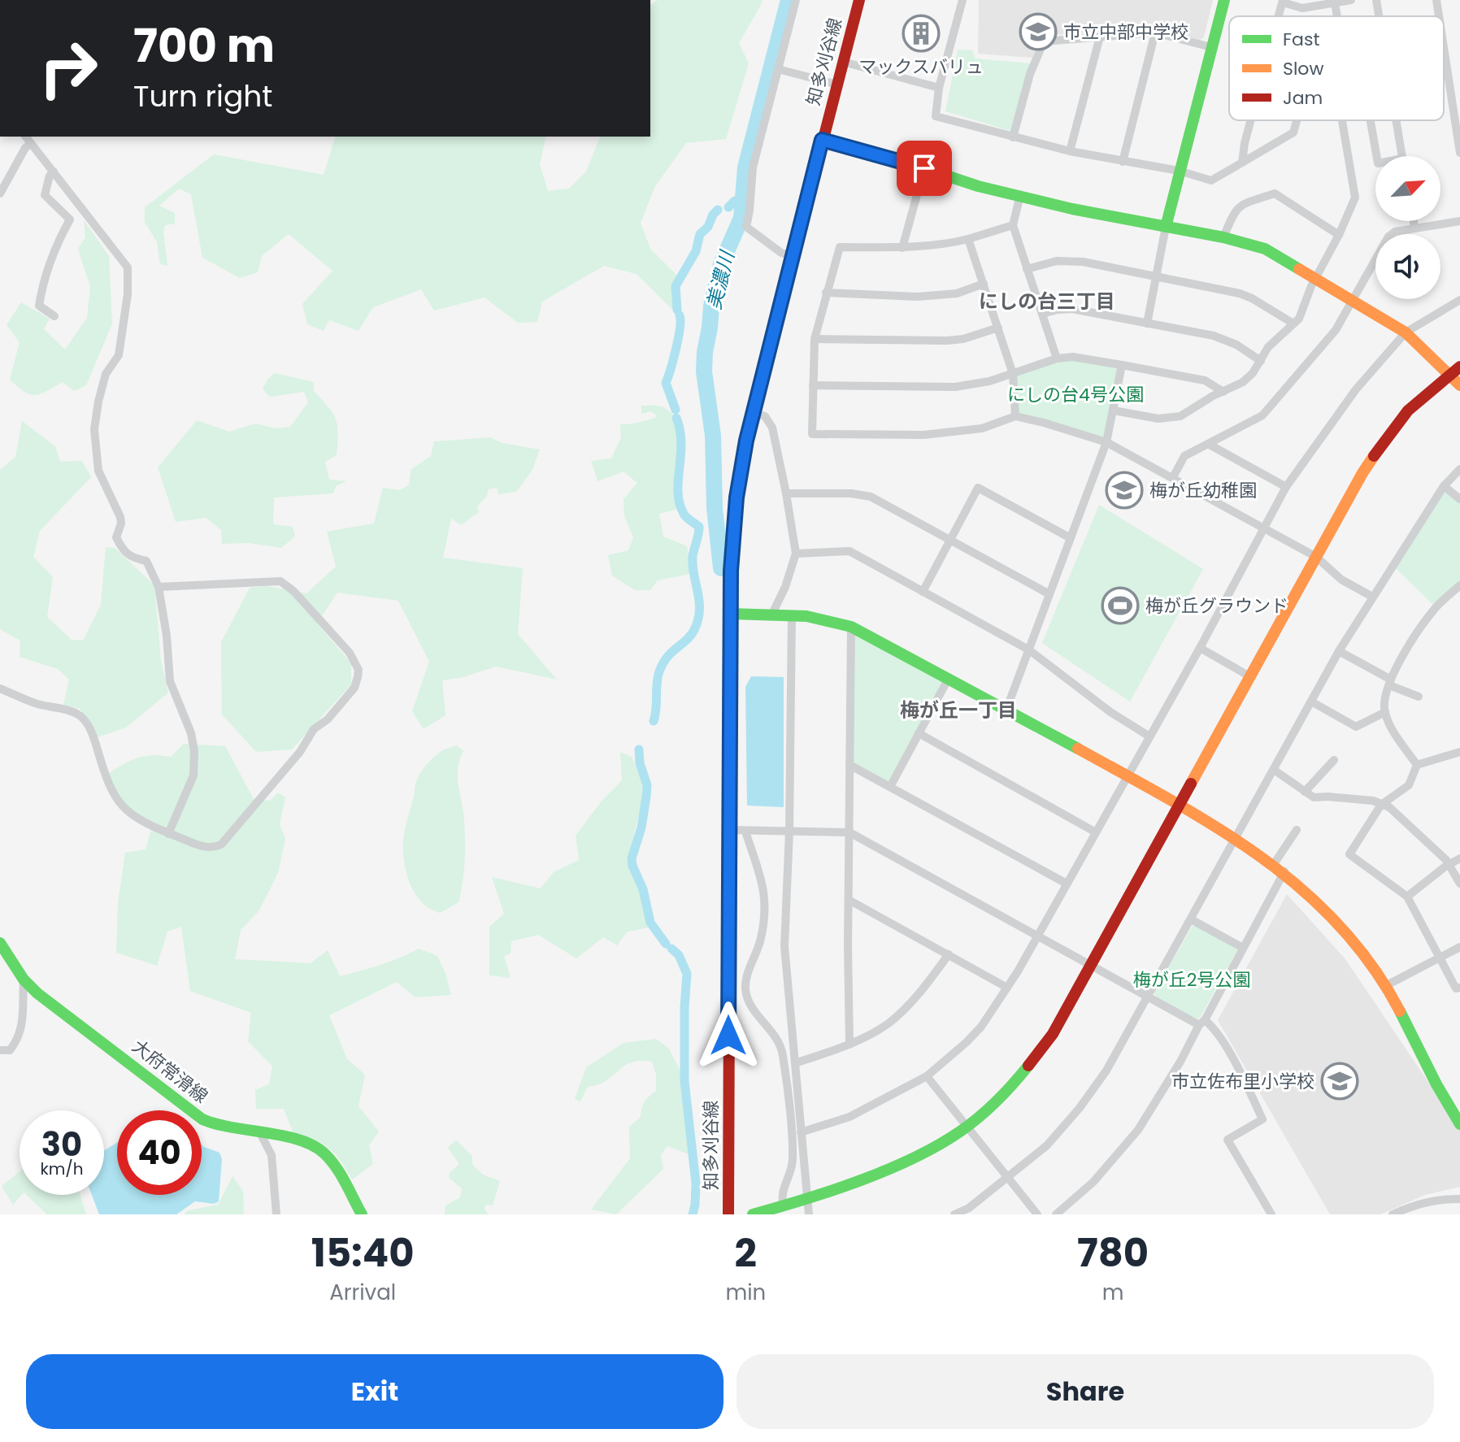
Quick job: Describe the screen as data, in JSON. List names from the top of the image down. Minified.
{"streets":{"street":["知多刈谷線","大府常滑線"]},"districts":["にしの台三丁目","梅が丘一丁目"],"water":["美濃川"],"parks":["にしの台4号公園","梅が丘2号公園"],"places":{"school or university":["市立中部中学校","梅が丘幼稚園","市立佐布里小学校"],"building":["マックスバリュ"],"sports":["梅が丘グラウンド"]},"legend":["Fast","Slow","Jam"],"north":"top right","page":{"turn":["700 m","Turn right"],"speed":"30 km/h","limit":"40","eta":["15:40","Arrival","2","min","780","m"],"buttons":["Exit","Share"]}}
